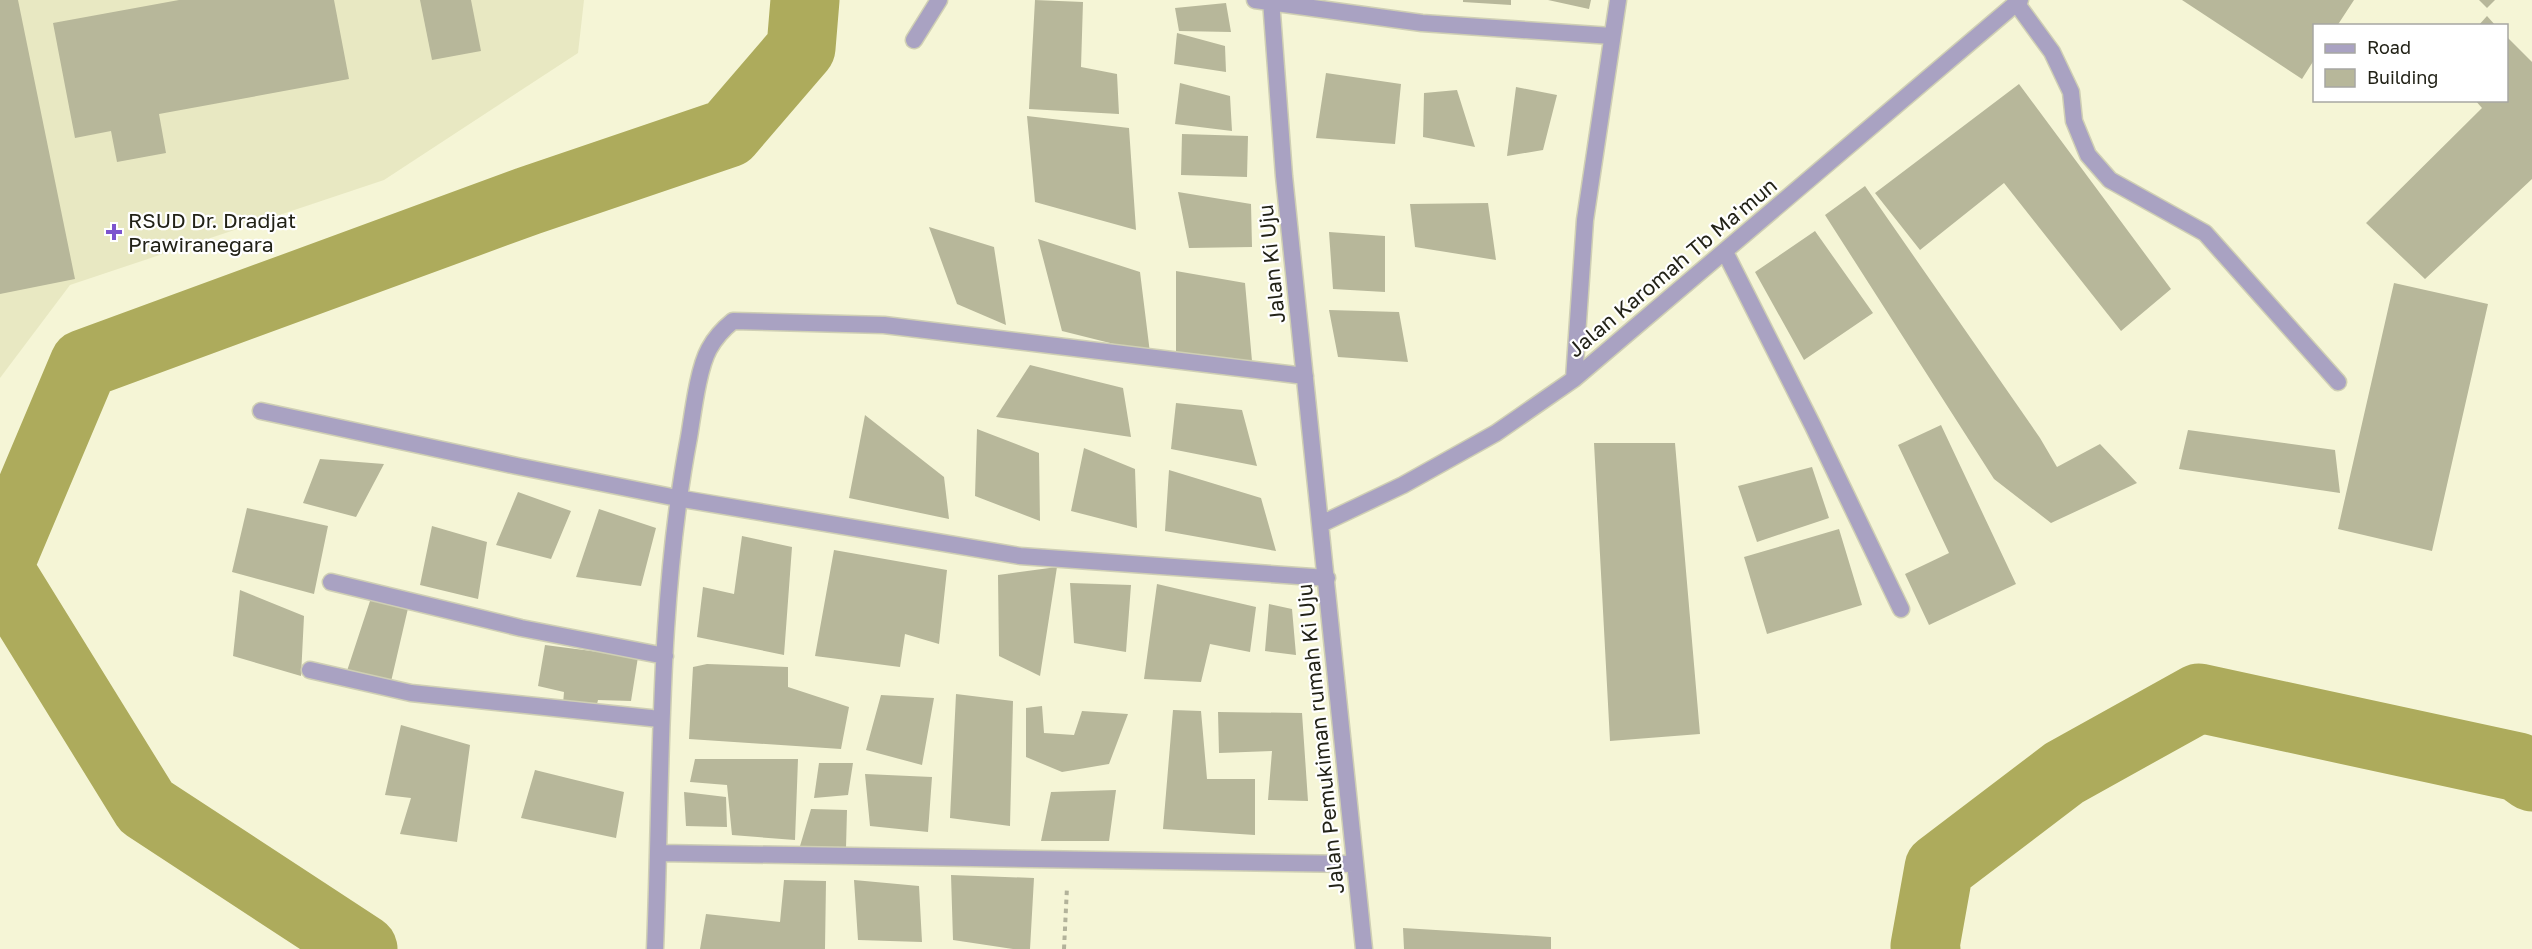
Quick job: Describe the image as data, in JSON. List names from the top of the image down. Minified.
{"streets":{"street":["Jalan Ki Uju","Jalan Karomah Tb Ma'mun","Jalan Pemukiman rumah Ki Uju"]},"crossings":[["Jalan Ki Uju","Jalan Karomah Tb Ma'mun"],["Jalan Ki Uju","Jalan Pemukiman rumah Ki Uju"],["Jalan Karomah Tb Ma'mun","Jalan Pemukiman rumah Ki Uju"]],"places":{"health":["RSUD Dr. Dradjat Prawiranegara"]},"legend":["Road","Building"]}
